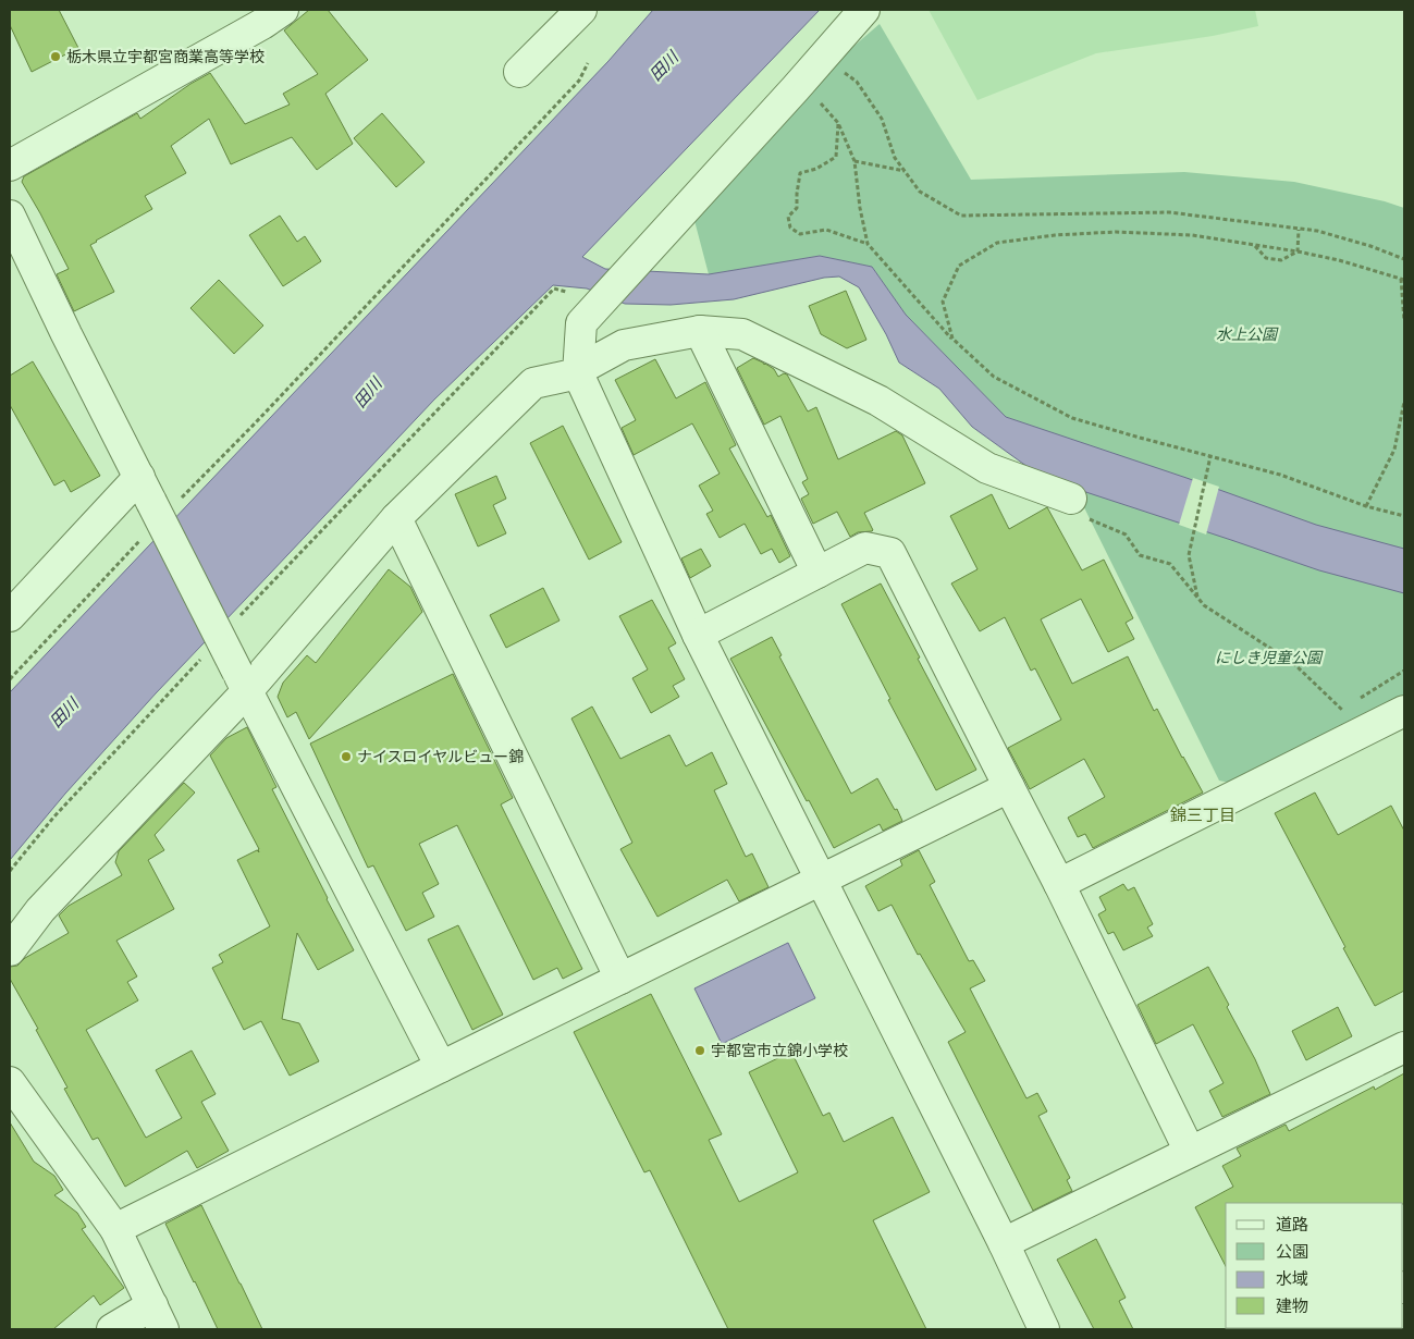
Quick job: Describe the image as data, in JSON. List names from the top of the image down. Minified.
{"districts":["錦三丁目"],"water":["田川"],"parks":["水上公園","にしき児童公園"],"places":["栃木県立宇都宮商業高等学校","ナイスロイヤルビュー錦","宇都宮市立錦小学校"],"legend":["道路","公園","水域","建物"]}
